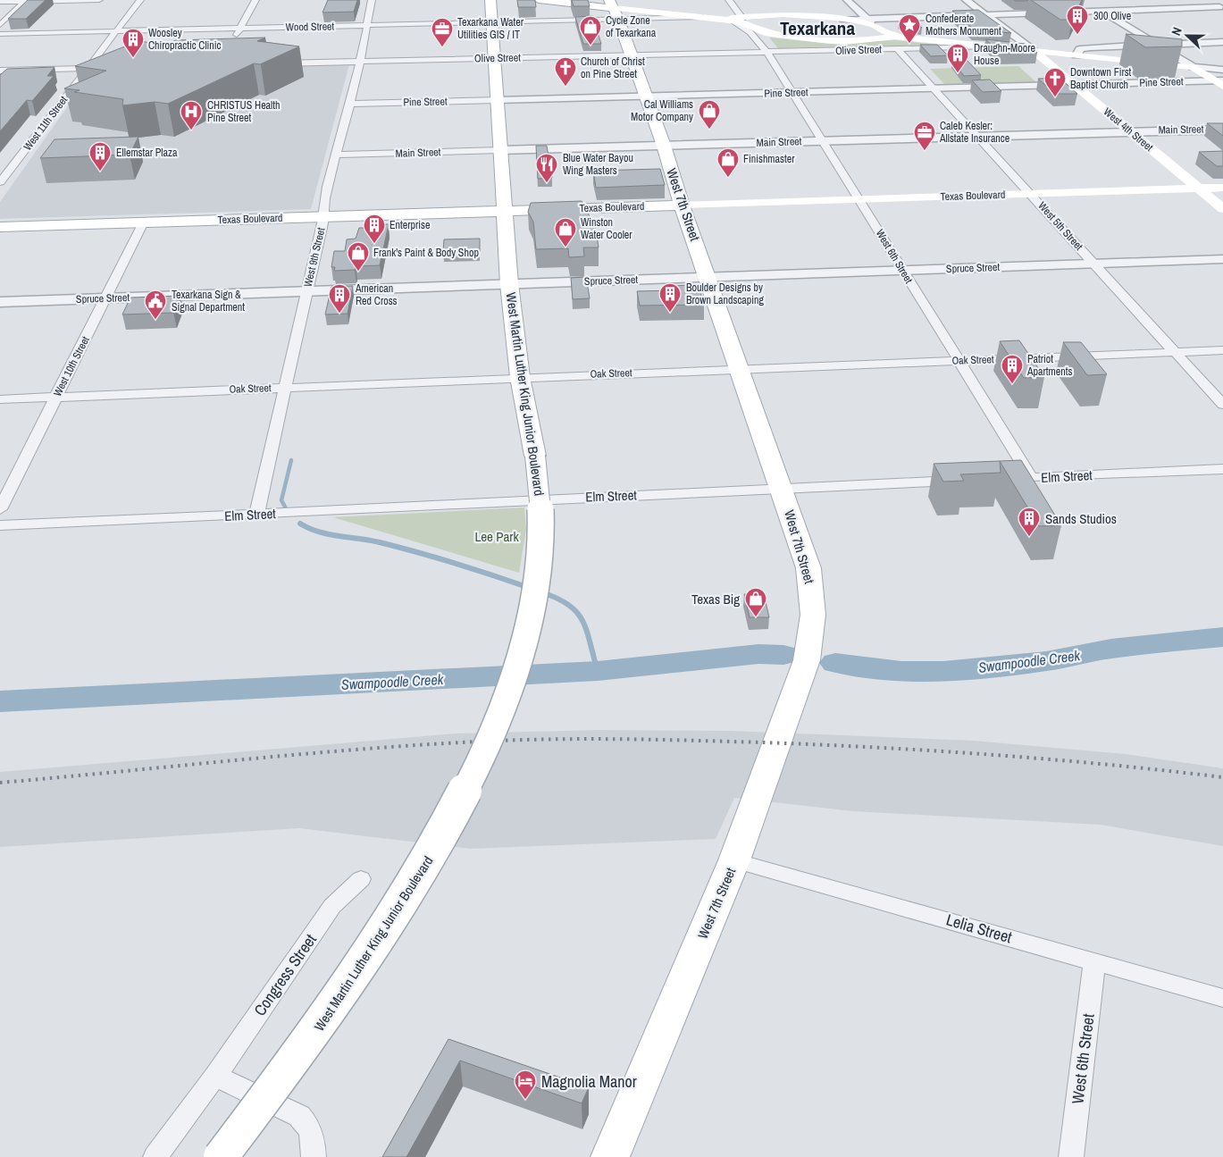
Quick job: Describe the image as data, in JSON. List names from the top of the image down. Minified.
{"streets":{"main road":["West 4th Street","Texas Boulevard","West 7th Street","West Martin Luther King Junior Boulevard"],"street":["Wood Street","Olive Street","Pine Street","West 11th Street","Main Street","West 5th Street","West 6th Street","West 9th Street","Spruce Street","Oak Street","West 10th Street","Elm Street","Lelia Street","Congress Street"]},"crossings":[["Wood Street","West 11th Street"],["Wood Street","West 7th Street"],["Wood Street","West 9th Street"],["Wood Street","West Martin Luther King Junior Boulevard"],["Olive Street","West 7th Street"],["Olive Street","West 5th Street"],["Olive Street","West 6th Street"],["Olive Street","West 9th Street"],["Olive Street","West Martin Luther King Junior Boulevard"],["Pine Street","West 4th Street"],["Pine Street","West 7th Street"],["Pine Street","West 5th Street"],["Pine Street","West 6th Street"],["Pine Street","West 9th Street"],["Pine Street","West Martin Luther King Junior Boulevard"],["West 4th Street","Main Street"],["West 4th Street","Texas Boulevard"],["Main Street","West 7th Street"],["Main Street","West 5th Street"],["Main Street","West 6th Street"],["Main Street","West 9th Street"],["Main Street","West Martin Luther King Junior Boulevard"],["Texas Boulevard","West 7th Street"],["Texas Boulevard","West 5th Street"],["Texas Boulevard","West 6th Street"],["Texas Boulevard","West 9th Street"],["Texas Boulevard","West 10th Street"],["Texas Boulevard","West Martin Luther King Junior Boulevard"],["West 7th Street","Spruce Street"],["West 7th Street","Oak Street"],["West 7th Street","Elm Street"],["West 7th Street","Lelia Street"],["West 5th Street","Spruce Street"],["West 5th Street","Oak Street"],["West 6th Street","Spruce Street"],["West 6th Street","Oak Street"],["West 6th Street","Elm Street"],["West 6th Street","Lelia Street"],["West 9th Street","Spruce Street"],["West 9th Street","Oak Street"],["West 9th Street","Elm Street"],["Spruce Street","West 10th Street"],["Spruce Street","West Martin Luther King Junior Boulevard"],["Oak Street","West 10th Street"],["Oak Street","West Martin Luther King Junior Boulevard"]],"districts":["Texarkana"],"water":["Swampoodle Creek"],"parks":["Lee Park"],"places":{"building":["300 Olive","Woosley Chiropractic Clinic","Draughn-Moore House","Ellemstar Plaza","Enterprise","Boulder Designs by Brown Landscaping","American Red Cross","Patriot Apartments","Sands Studios"],"place":["Confederate Mothers Monument"],"shop":["Cycle Zone of Texarkana","Cal Williams Motor Company","Finishmaster","Winston Water Cooler","Frank's Paint & Body Shop","Texas Big"],"office":["Texarkana Water Utilities GIS / IT","Caleb Kesler: Allstate Insurance"],"church":["Church of Christ on Pine Street","Downtown First Baptist Church"],"hospital":["CHRISTUS Health Pine Street"],"restaurant":["Blue Water Bayou Wing Masters"],"public building":["Texarkana Sign & Signal Department"],"hotel":["Magnolia Manor"]},"north":"left"}
